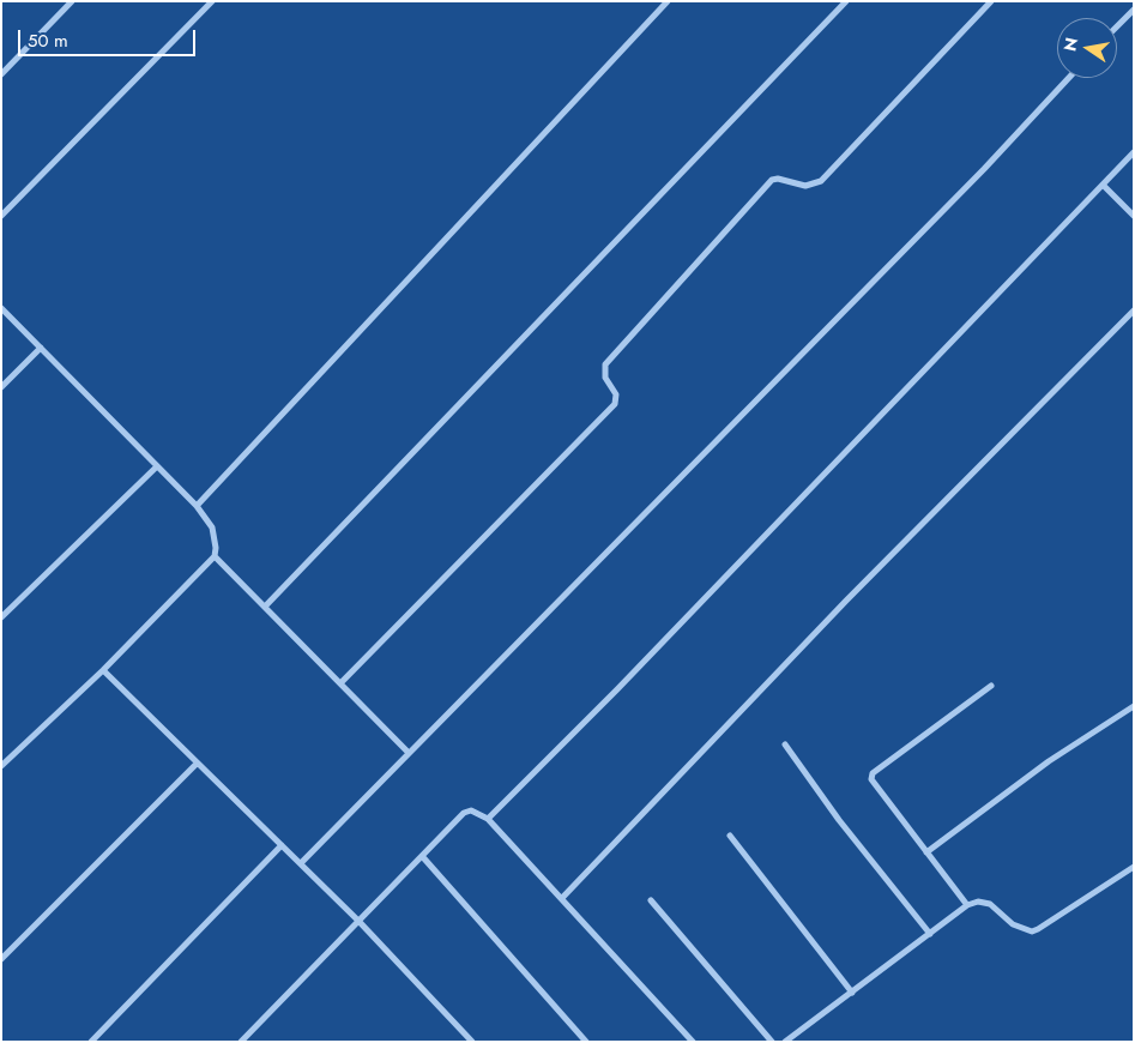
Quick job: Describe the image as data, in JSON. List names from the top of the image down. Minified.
{"scale_bar":"50 m","north":"left"}
